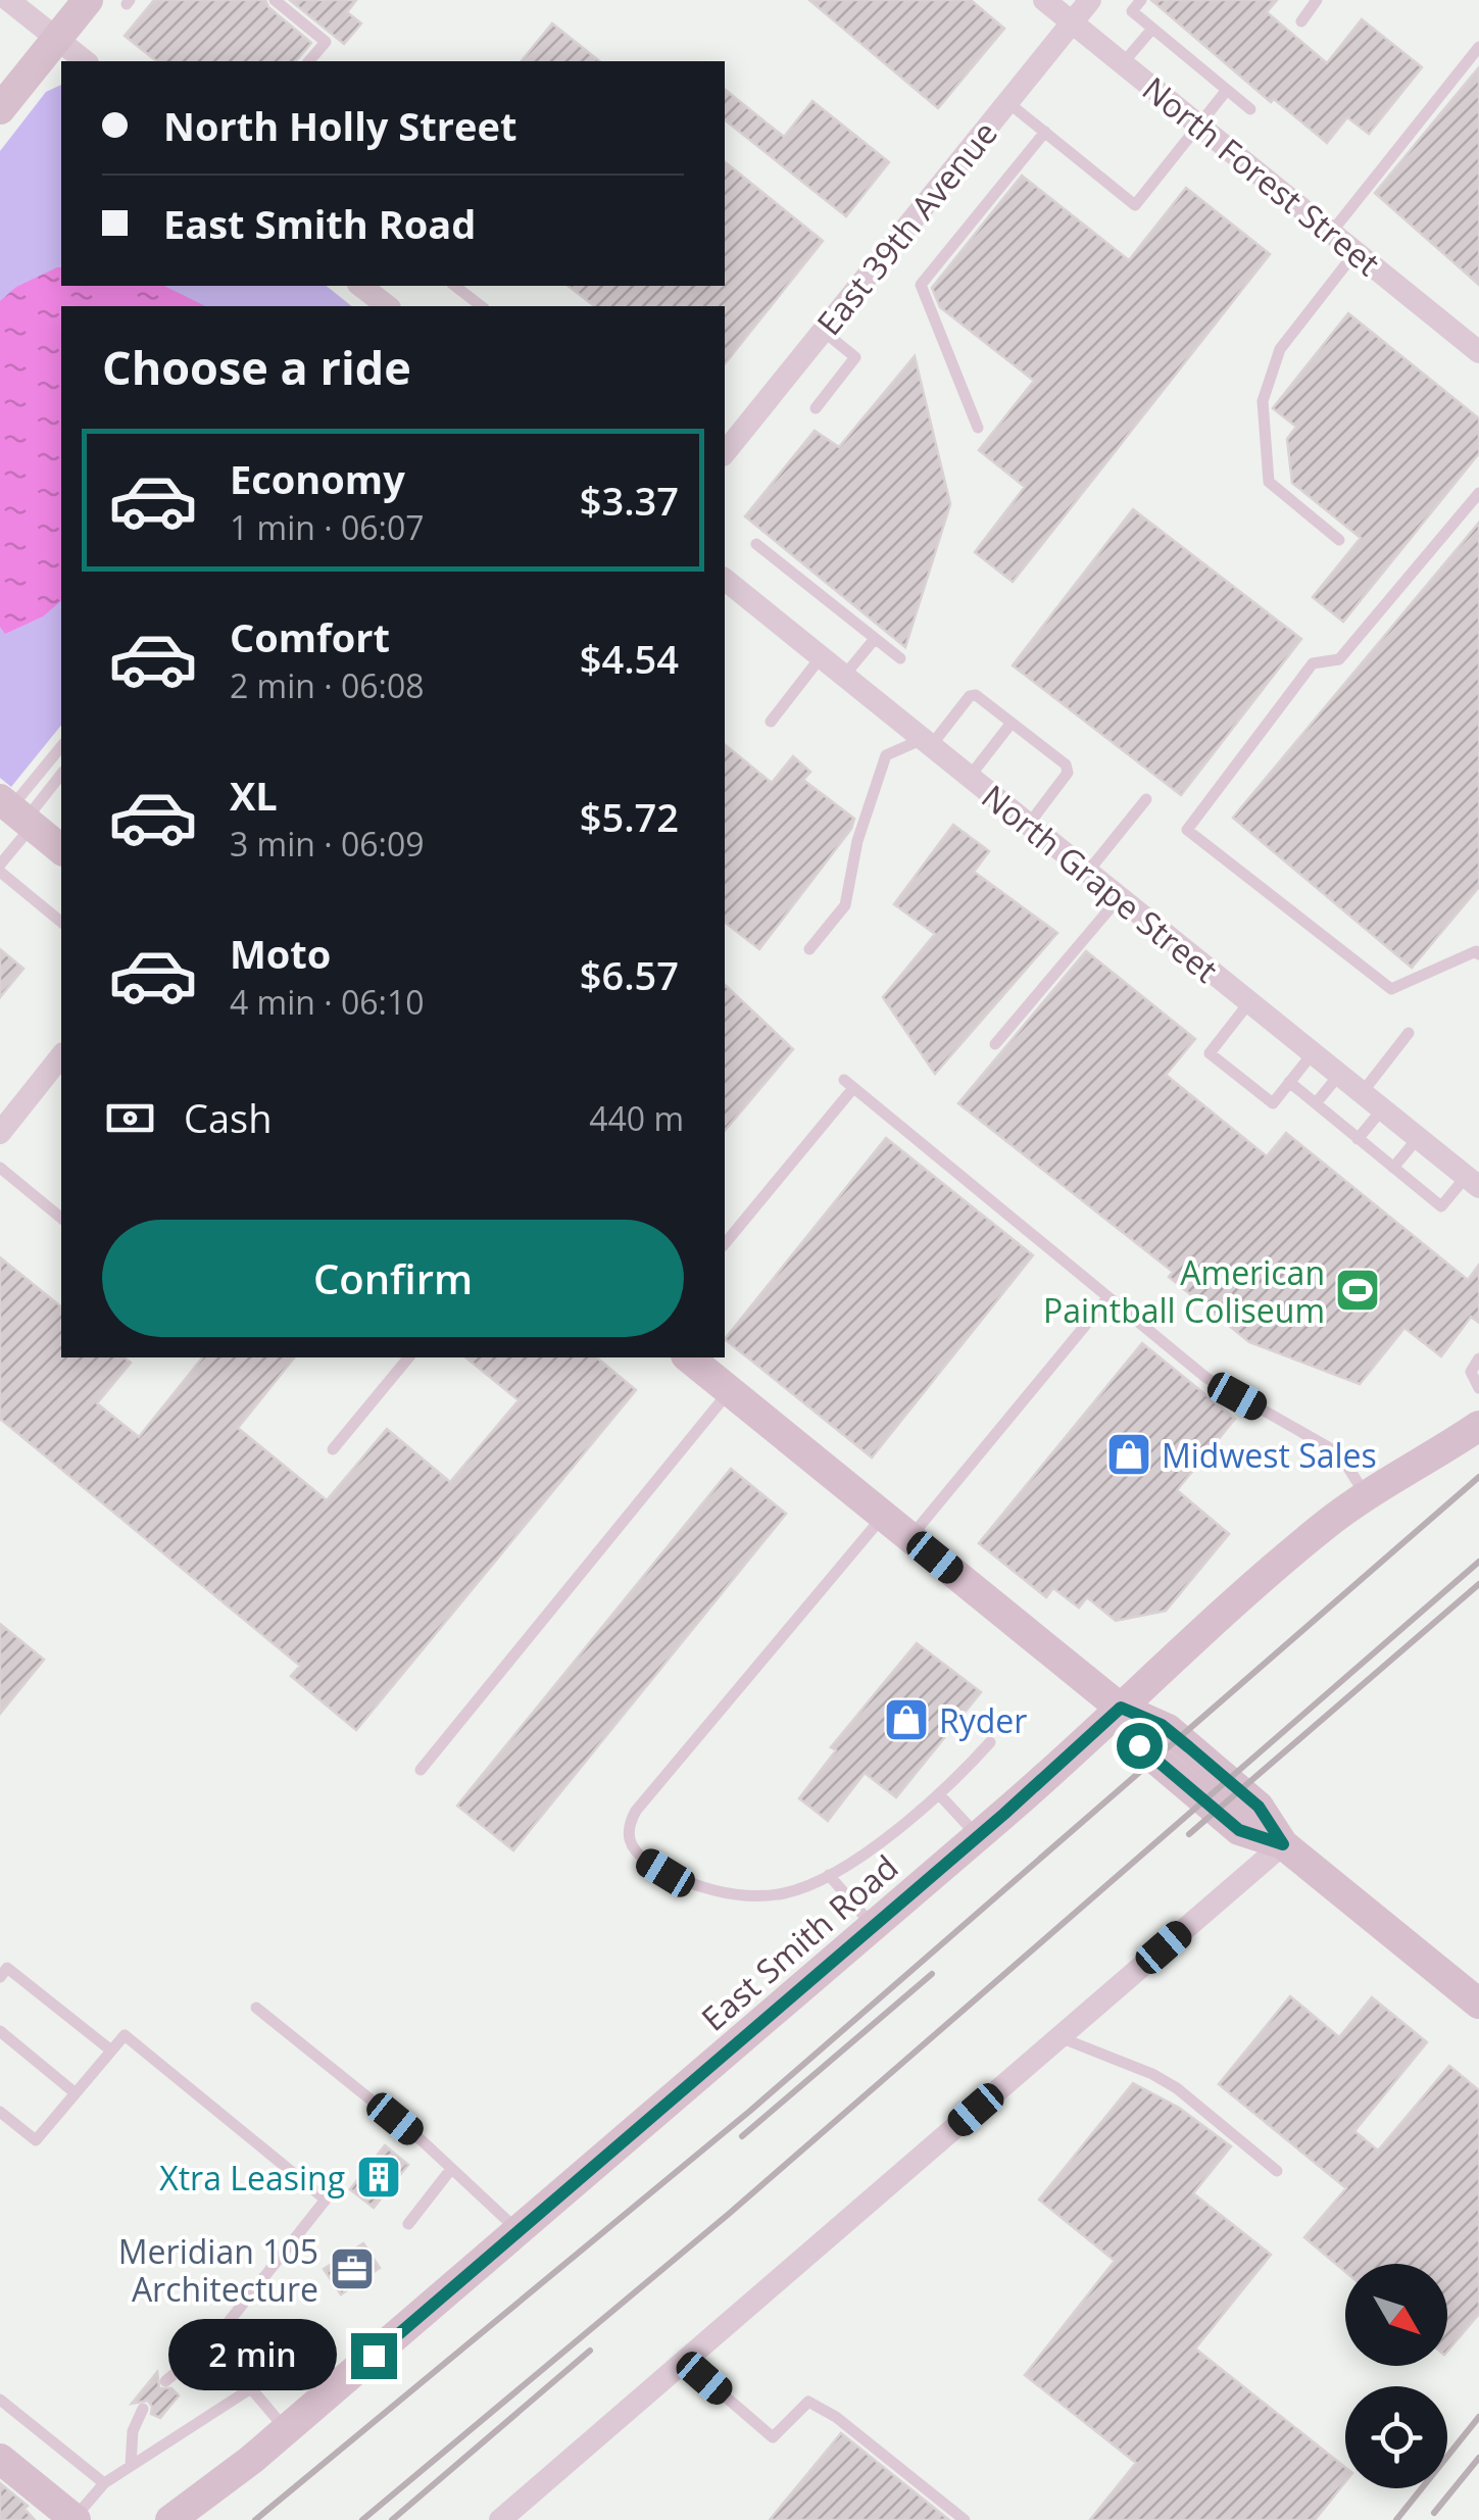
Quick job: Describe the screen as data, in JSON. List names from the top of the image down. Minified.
{"streets":{"street":["North Forest Street","East 39th Avenue","North Grape Street","East Smith Road"]},"crossings":[["North Forest Street","East 39th Avenue"]],"places":{"sports":["American Paintball Coliseum"],"shop":["Midwest Sales","Ryder"],"building":["Xtra Leasing"],"office":["Meridian 105 Architecture"]},"north":"bottom right","page":{"banner":["North Holly Street","East Smith Road"],"heading":"Choose a ride","list":[{"name":"Economy","note":"1 min · 06:07","value":"$3.37"},{"name":"Comfort","note":"2 min · 06:08","value":"$4.54"},{"name":"XL","note":"3 min · 06:09","value":"$5.72"},{"name":"Moto","note":"4 min · 06:10","value":"$6.57"}],"pay":["Cash","440 m"],"buttons":"Confirm","bubble":"2 min"}}
